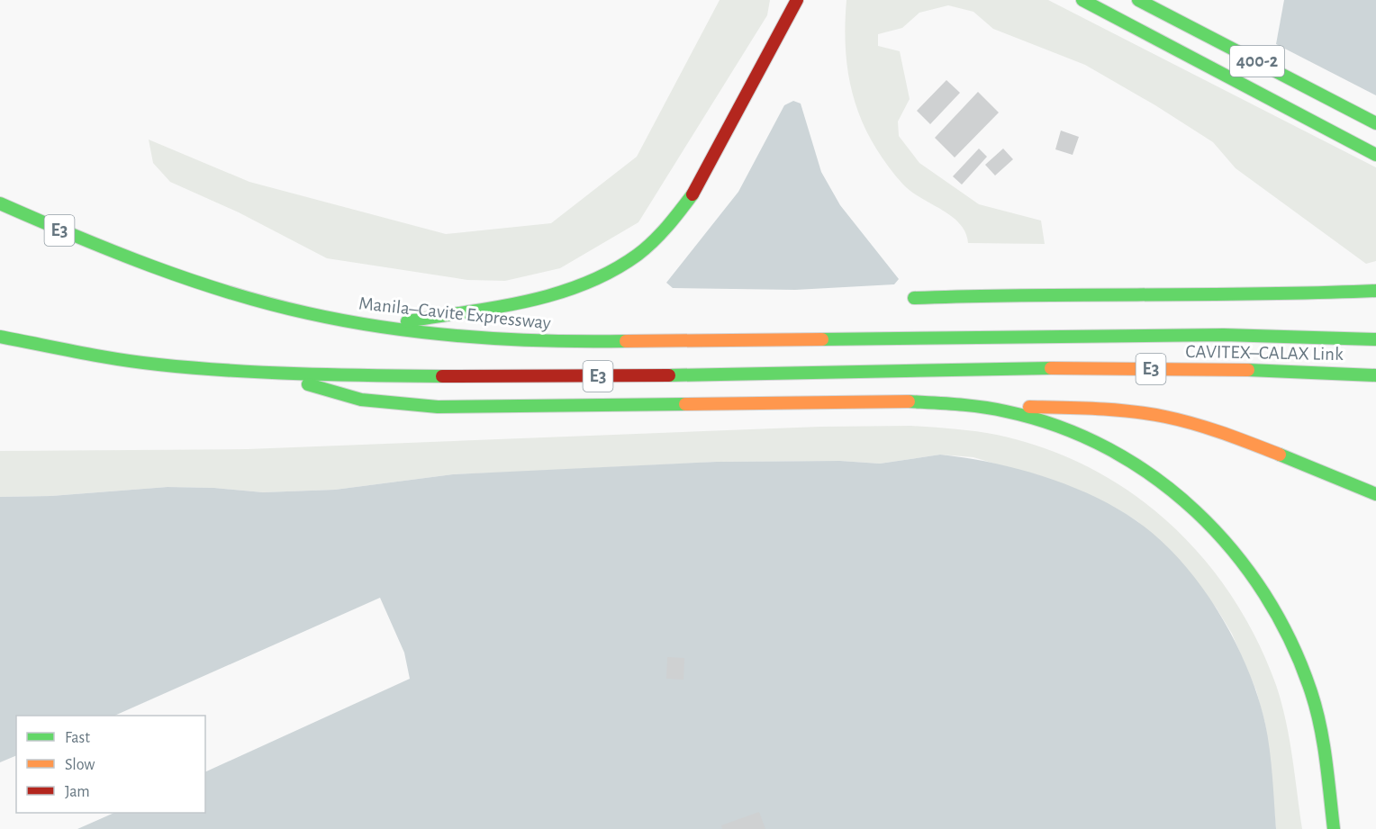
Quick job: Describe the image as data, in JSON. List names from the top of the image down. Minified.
{"streets":{"main road":["400-2","E3","Manila–Cavite Expressway","CAVITEX–CALAX Link"]},"crossings":[["E3","CAVITEX–CALAX Link"],["Manila–Cavite Expressway","CAVITEX–CALAX Link"]],"legend":["Fast","Slow","Jam"]}
